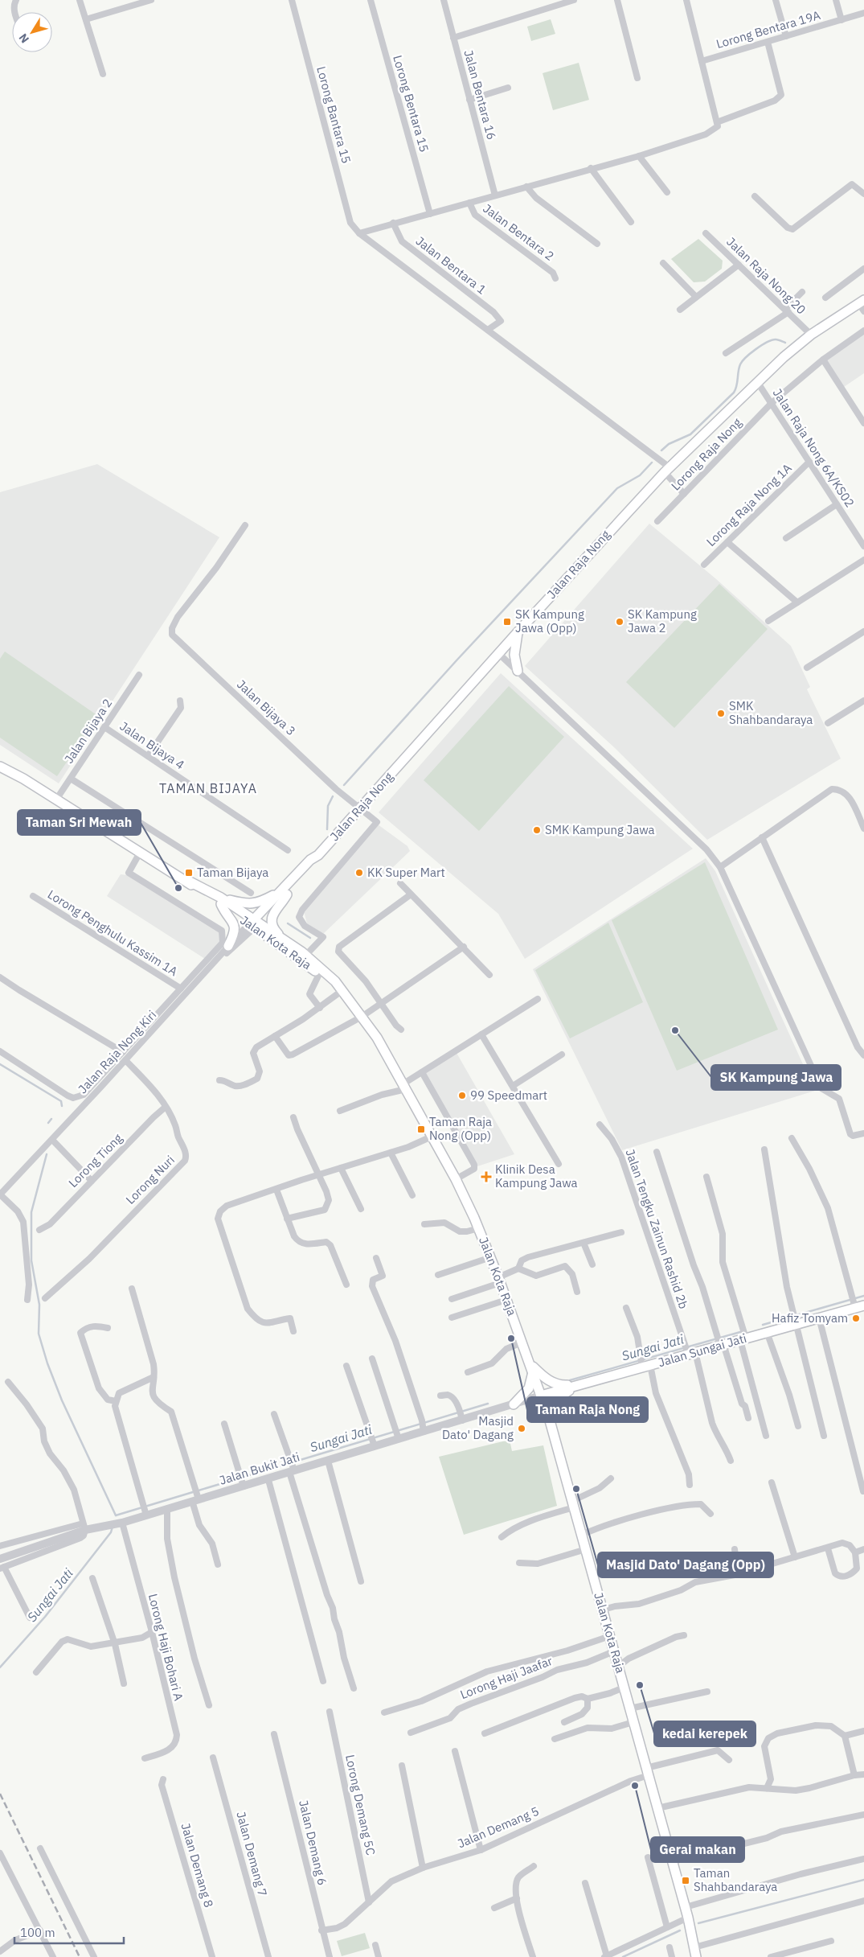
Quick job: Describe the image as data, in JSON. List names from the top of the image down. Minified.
{"streets":{"main road":["Jalan Raja Nong","Jalan Kota Raja","Jalan Sungai Jati"],"street":["Lorong Bentara 19A","Jalan Bentara 16","Lorong Bentara 15","Lorong Bantara 15","Jalan Bentara 2","Jalan Bentara 1","Jalan Raja Nong 20","Jalan Raja Nong 6A/KS02","Lorong Raja Nong","Lorong Raja Nong 1A","Jalan Bijaya 3","Jalan Bijaya 2","Jalan Bijaya 4","Lorong Penghulu Kassim 1A","Jalan Raja Nong Kiri","Lorong Tiong","Lorong Nuri","Jalan Tengku Zainun Rashid 2b","Jalan Bukit Jati","Lorong Haji Bohari A","Lorong Haji Jaafar","Lorong Demang 5C","Jalan Demang 5","Jalan Demang 6","Jalan Demang 7","Jalan Demang 8"]},"crossings":[["Jalan Raja Nong 20","Jalan Raja Nong"],["Jalan Raja Nong 6A/KS02","Lorong Raja Nong"],["Jalan Raja Nong 6A/KS02","Lorong Raja Nong 1A"],["Jalan Raja Nong 6A/KS02","Jalan Raja Nong"],["Jalan Raja Nong","Jalan Bijaya 3"],["Jalan Raja Nong","Jalan Kota Raja"],["Jalan Raja Nong","Jalan Raja Nong Kiri"],["Jalan Bijaya 3","Jalan Kota Raja"],["Jalan Bijaya 2","Jalan Bijaya 4"],["Jalan Bijaya 2","Jalan Kota Raja"],["Jalan Kota Raja","Jalan Raja Nong Kiri"],["Jalan Kota Raja","Jalan Sungai Jati"],["Jalan Kota Raja","Jalan Bukit Jati"],["Jalan Kota Raja","Lorong Haji Jaafar"],["Jalan Kota Raja","Jalan Demang 5"],["Jalan Raja Nong Kiri","Lorong Nuri"],["Lorong Tiong","Lorong Nuri"],["Jalan Tengku Zainun Rashid 2b","Jalan Sungai Jati"],["Jalan Sungai Jati","Jalan Bukit Jati"],["Jalan Bukit Jati","Lorong Haji Bohari A"],["Lorong Demang 5C","Jalan Demang 5"],["Jalan Demang 5","Jalan Demang 6"]],"districts":["TAMAN BIJAYA"],"water":["Sungai Jati"],"places":{"transit":["SK Kampung Jawa (Opp)","Taman Bijaya","Taman Raja Nong (Opp)","Taman Shahbandaraya"],"other":["SK Kampung Jawa 2","SMK Shahbandaraya","SMK Kampung Jawa","KK Super Mart","Taman Sri Mewah","SK Kampung Jawa","99 Speedmart","Hafiz Tomyam","Taman Raja Nong","Masjid Dato' Dagang","Masjid Dato' Dagang (Opp)","kedai kerepek","Gerai makan"],"health":["Klinik Desa Kampung Jawa"]},"scale_bar":"100 m","north":"bottom left"}
